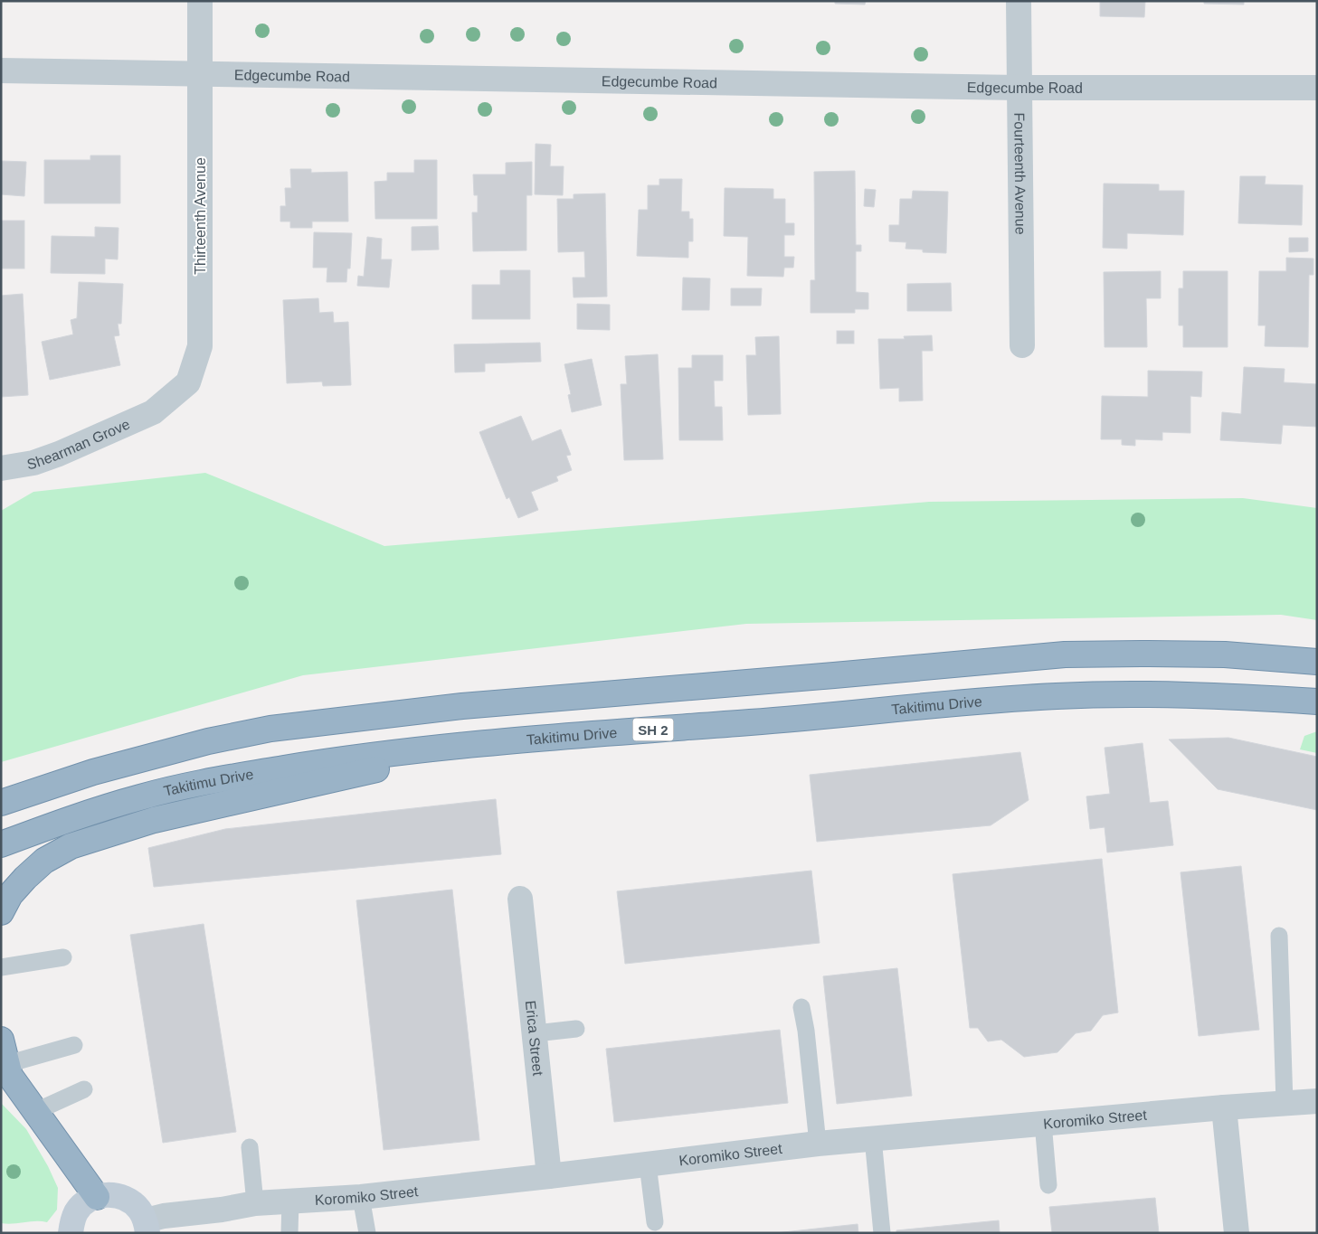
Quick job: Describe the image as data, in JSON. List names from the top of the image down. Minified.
{"streets":{"highway":["Takitimu Drive","SH 2"],"street":["Edgecumbe Road","Fourteenth Avenue","Thirteenth Avenue","Shearman Grove","Erica Street","Koromiko Street"]},"crossings":[["Edgecumbe Road","Fourteenth Avenue"],["Edgecumbe Road","Thirteenth Avenue"],["Thirteenth Avenue","Shearman Grove"],["Erica Street","Koromiko Street"]]}
